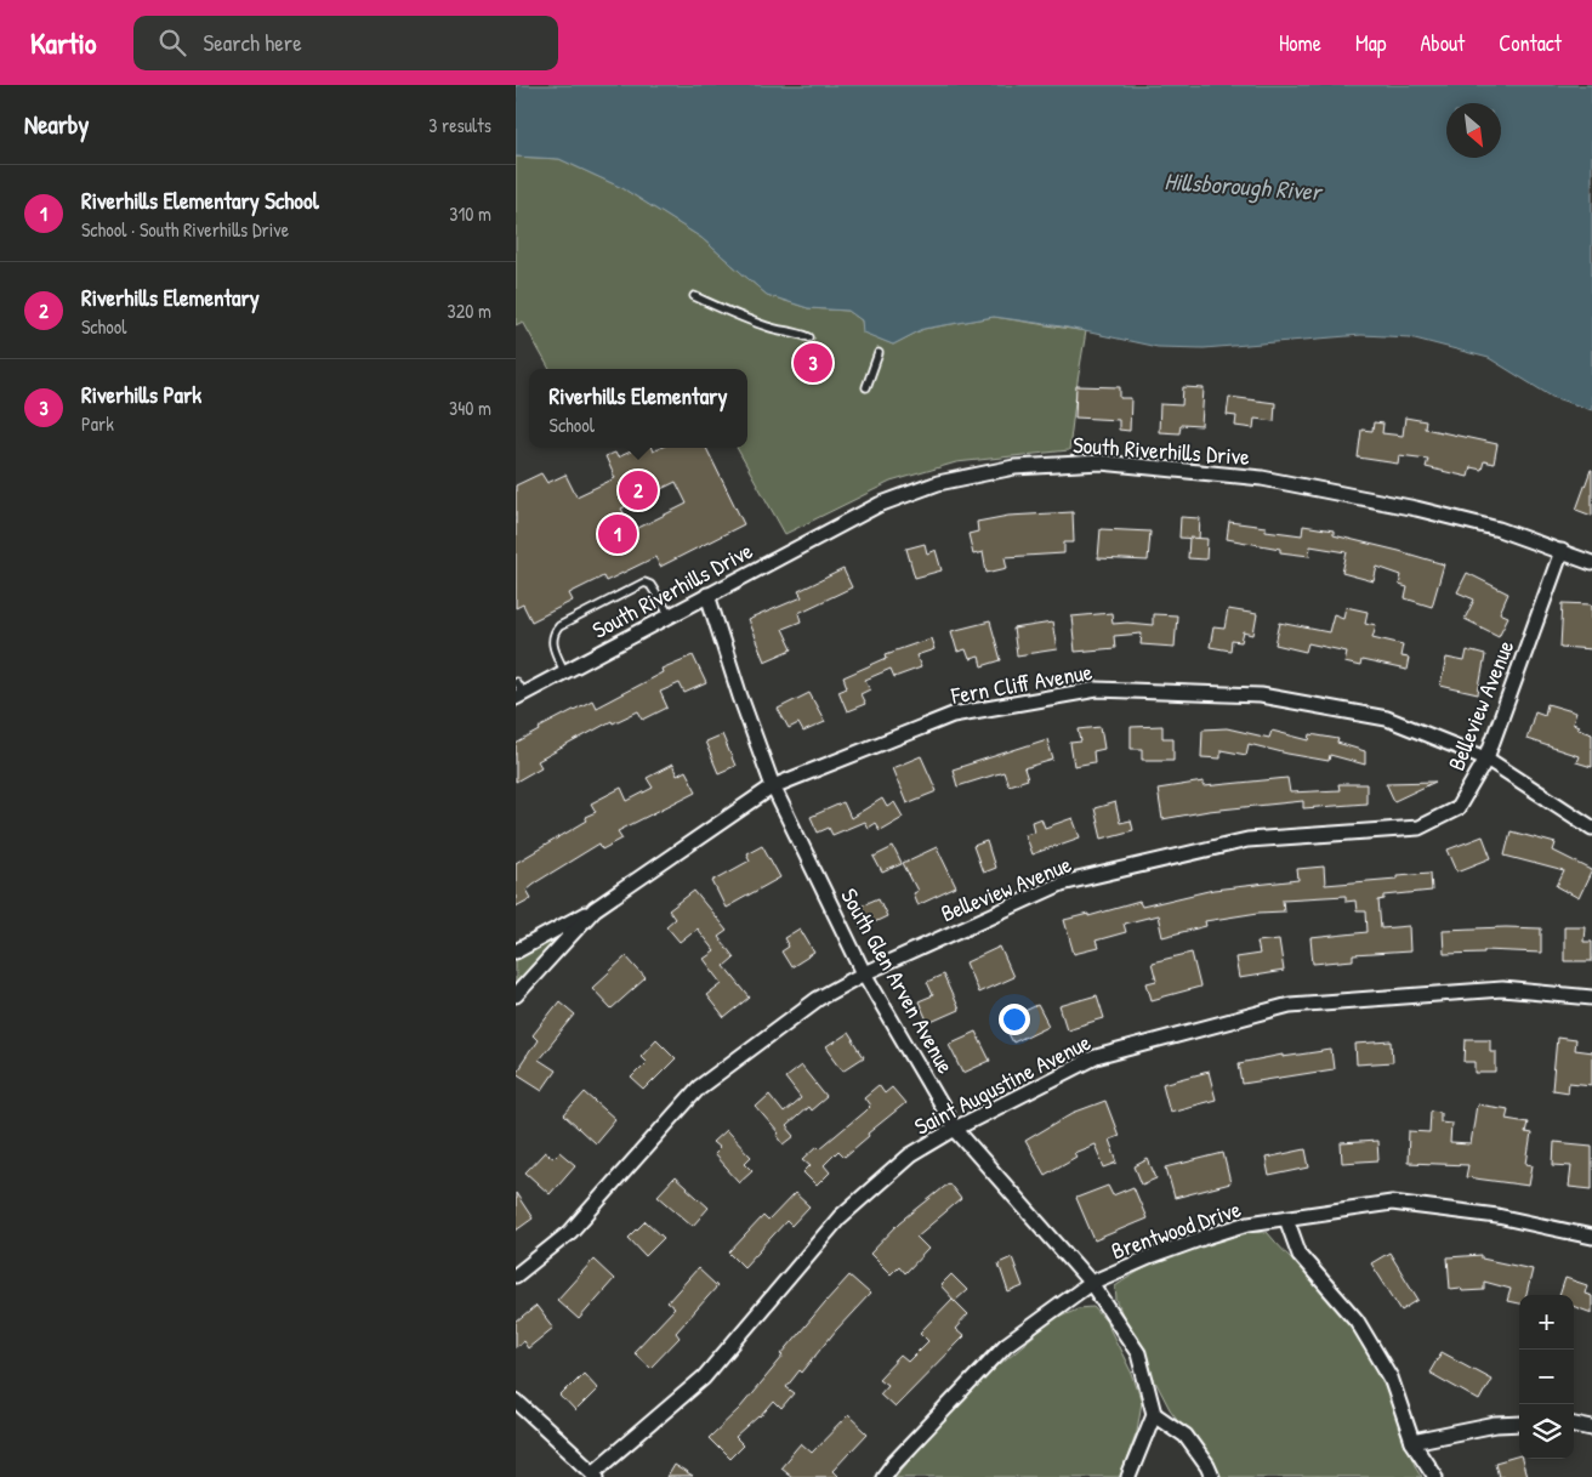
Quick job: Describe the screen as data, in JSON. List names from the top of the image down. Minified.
{"streets":{"street":["South Riverhills Drive","Fern Cliff Avenue","Belleview Avenue","South Glen Arven Avenue","Saint Augustine Avenue","Brentwood Drive"]},"crossings":[["South Riverhills Drive","Belleview Avenue"],["South Riverhills Drive","South Glen Arven Avenue"],["Fern Cliff Avenue","Belleview Avenue"],["Fern Cliff Avenue","South Glen Arven Avenue"],["Belleview Avenue","South Glen Arven Avenue"],["South Glen Arven Avenue","Saint Augustine Avenue"],["South Glen Arven Avenue","Brentwood Drive"]],"water":["Hillsborough River"],"north":"bottom right","page":{"header":"Kartio","search":"Search here","nav":["Home","Map","About","Contact"],"heading":["Nearby","3 results"],"list":[{"mark":"1","name":"Riverhills Elementary School","note":"School · South Riverhills Drive","value":"310 m"},{"mark":"2","name":"Riverhills Elementary","note":"School","value":"320 m"},{"mark":"3","name":"Riverhills Park","note":"Park","value":"340 m"}],"pins":["3","2","1"],"popup":["Riverhills Elementary","School"],"map_buttons":["+","−"]}}
